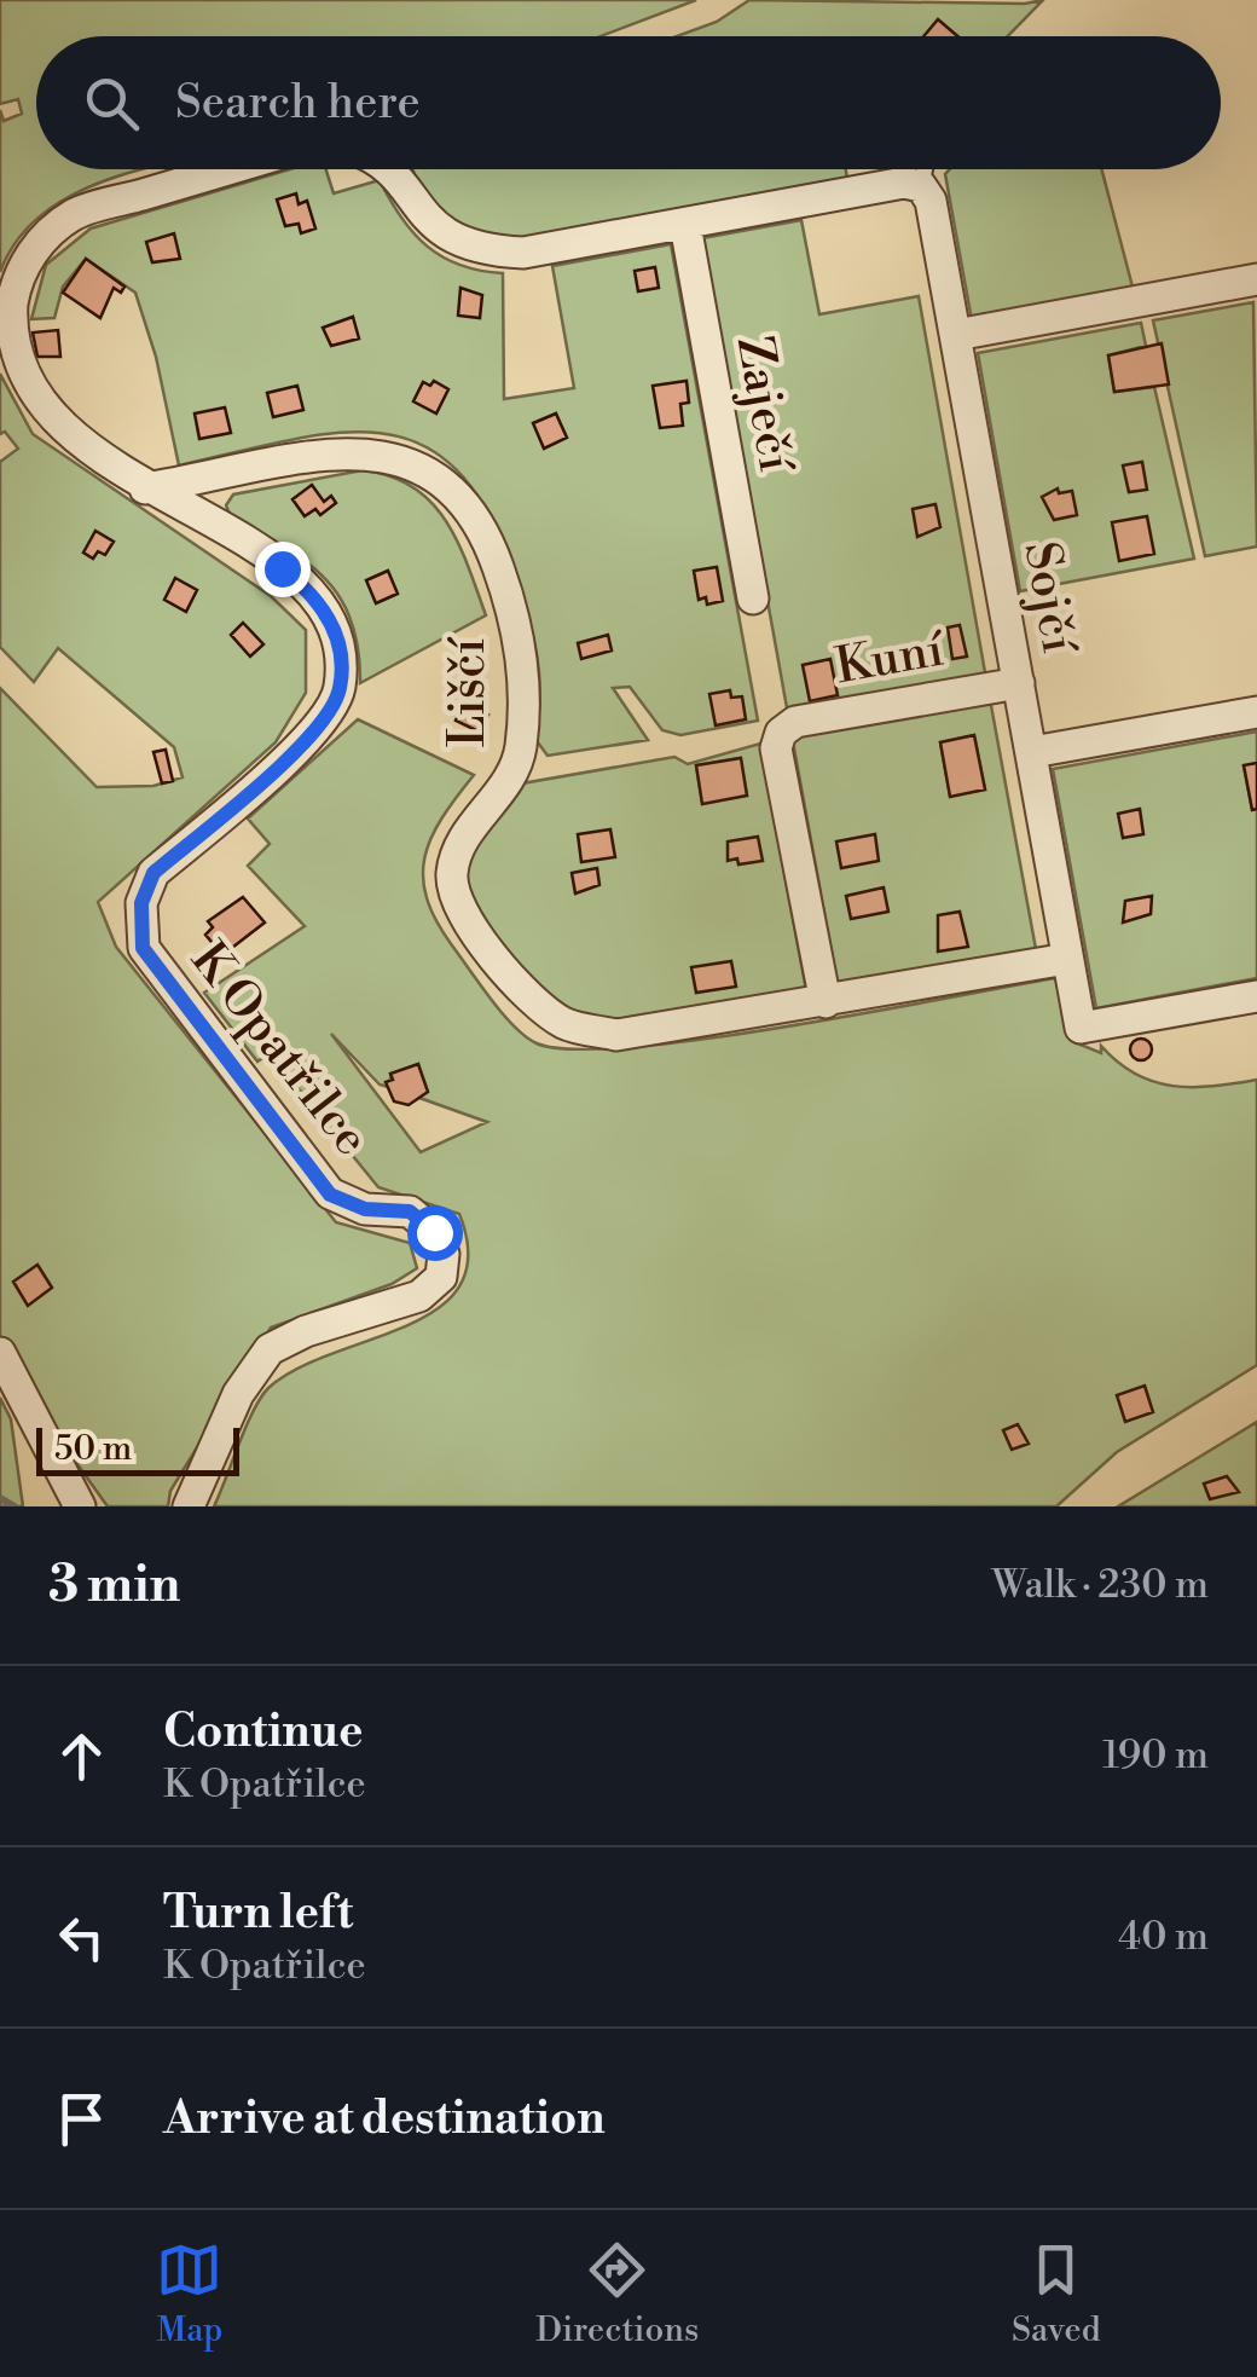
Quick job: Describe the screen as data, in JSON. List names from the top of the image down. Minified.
{"streets":{"street":["Zaječí","Sojčí","Kuní","Liščí","K Opatřilce"]},"crossings":[["Sojčí","Kuní"],["Sojčí","Liščí"],["Kuní","Liščí"],["Liščí","K Opatřilce"]],"scale_bar":"50 m","page":{"search":"Search here","scale":"50 m","heading":["3 min","Walk · 230 m"],"list":[["Continue","K Opatřilce","190 m"],["Turn left","K Opatřilce","40 m"],"Arrive at destination"],"nav":["Map","Directions","Saved"]}}
